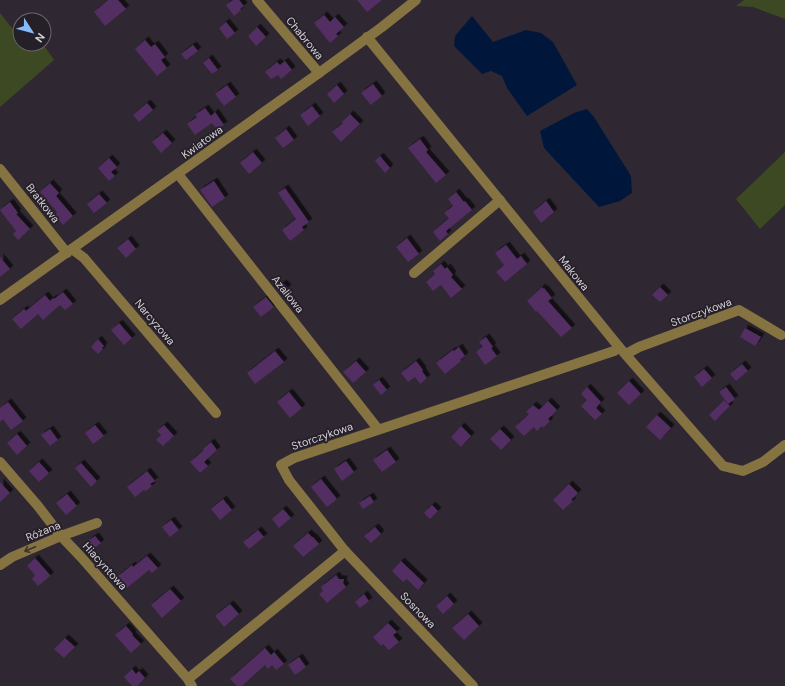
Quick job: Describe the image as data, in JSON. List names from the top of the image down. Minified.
{"streets":{"street":["Chabrowa","Kwiatowa","Bratkowa","Makowa","Azaliowa","Storczykowa","Narcyzowa","Różana","Hiacyntowa","Sosnowa"]},"crossings":[["Chabrowa","Kwiatowa"],["Kwiatowa","Bratkowa"],["Kwiatowa","Makowa"],["Kwiatowa","Azaliowa"],["Kwiatowa","Narcyzowa"],["Bratkowa","Narcyzowa"],["Makowa","Storczykowa"],["Azaliowa","Storczykowa"],["Storczykowa","Sosnowa"],["Różana","Hiacyntowa"]],"one_way":["Różana"],"north":"bottom right"}
